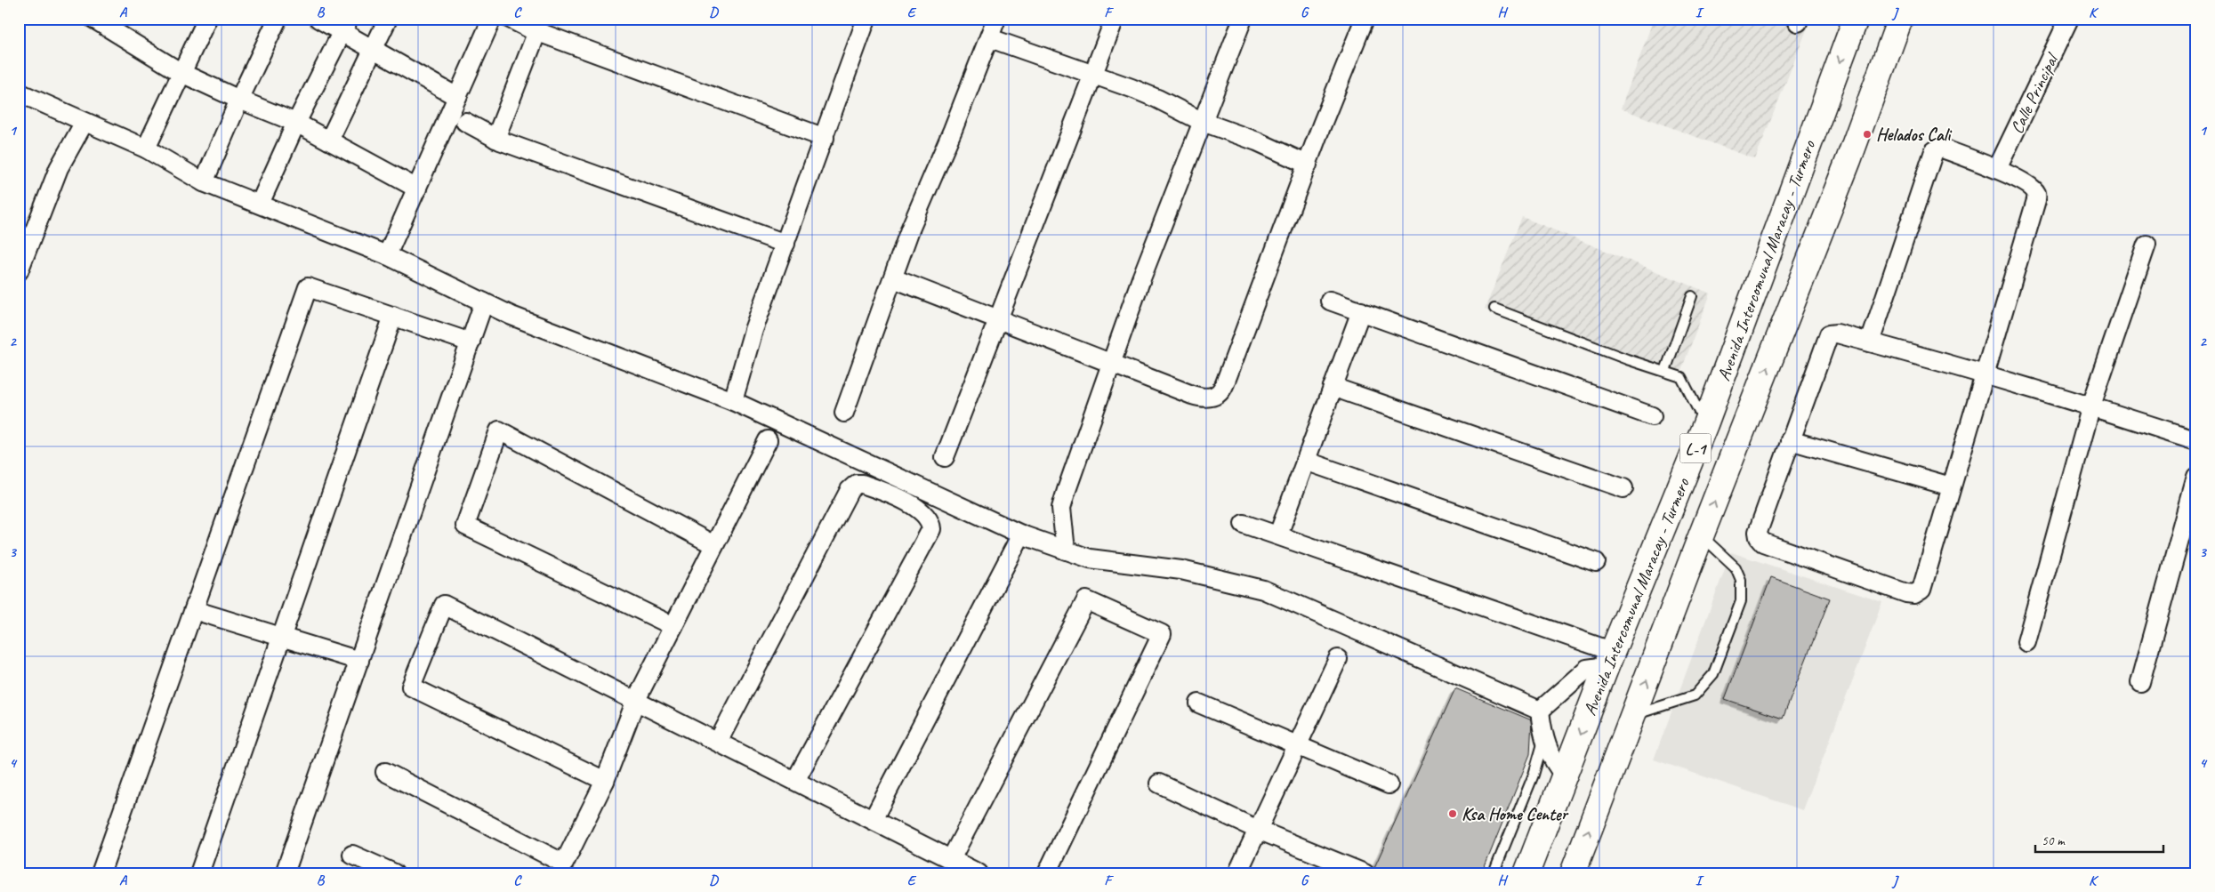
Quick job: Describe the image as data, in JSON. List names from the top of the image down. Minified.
{"streets":{"main road":["Avenida Intercomunal Maracay - Turmero","L-1"],"street":["Calle Principal"]},"places":["Helados Cali","Ksa Home Center"],"scale_bar":"50 m","grid":{"columns":["A","B","C","D","E","F","G","H","I","J","K"],"rows":["1","2","3","4"]}}
